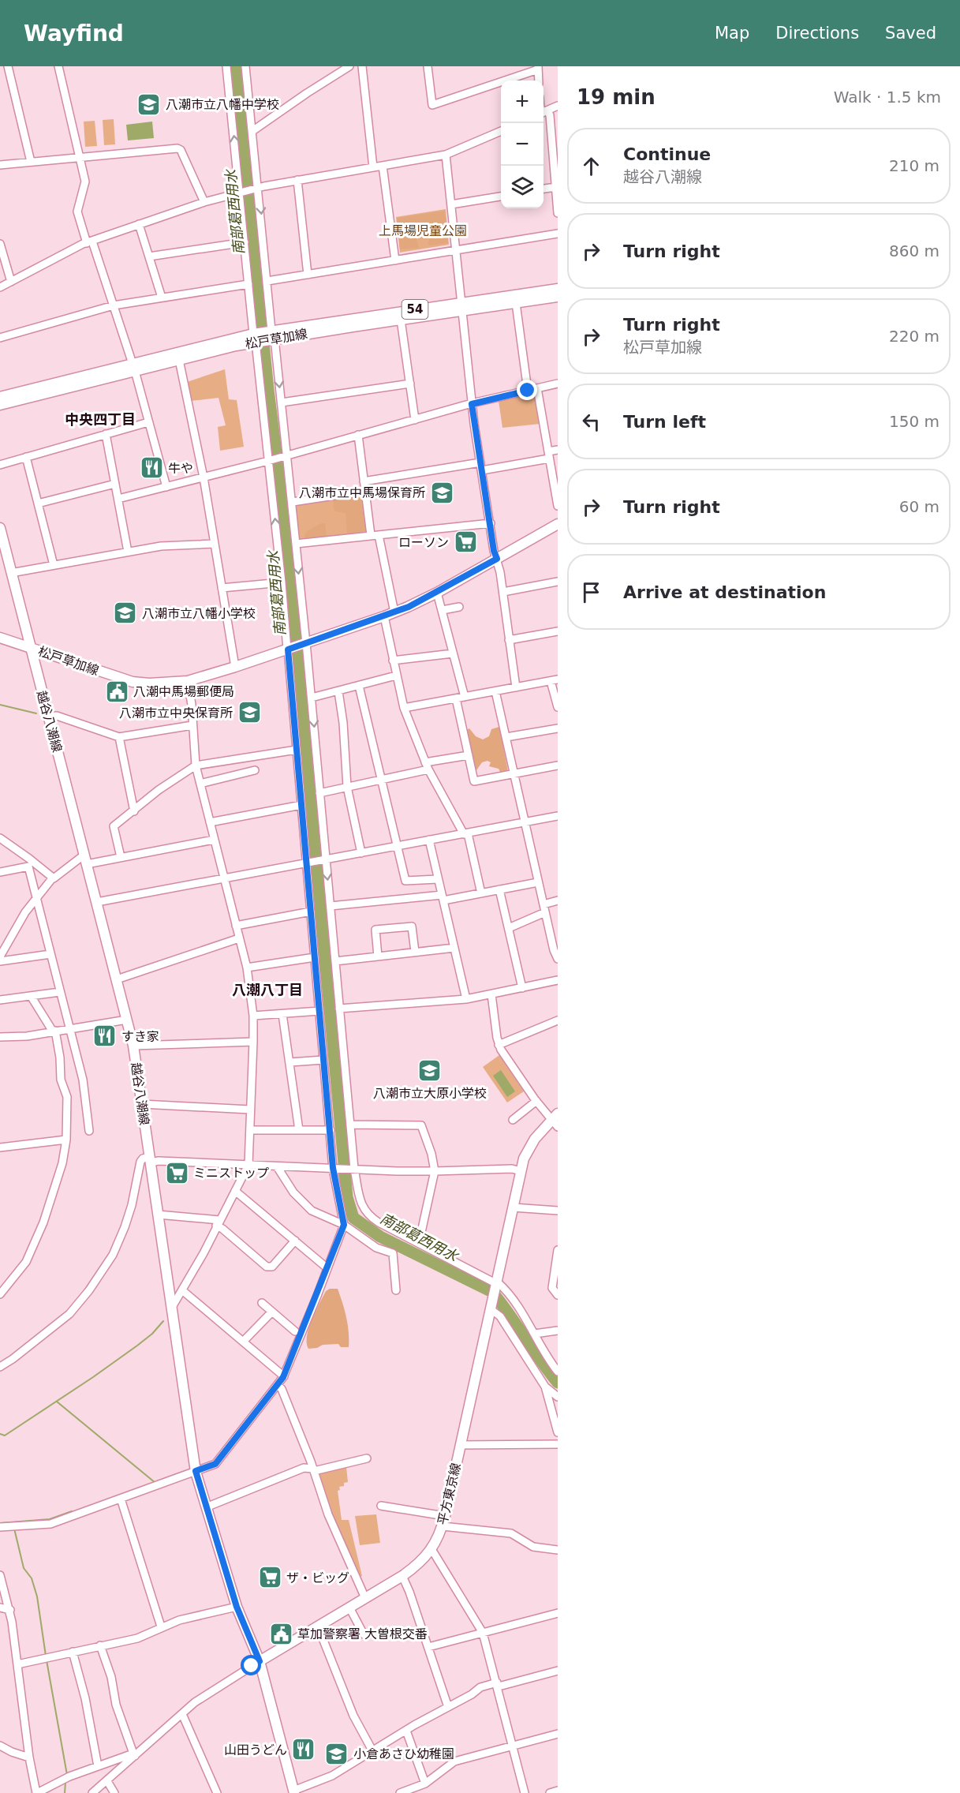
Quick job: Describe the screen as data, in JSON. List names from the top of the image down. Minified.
{"streets":{"main road":["54","松戸草加線","越谷八潮線","平方東京線"]},"crossings":[["松戸草加線","越谷八潮線"],["越谷八潮線","平方東京線"]],"districts":["中央四丁目","八潮八丁目"],"water":["南部葛西用水"],"parks":["上馬場児童公園"],"places":{"school or university":["八潮市立八幡中学校","八潮市立中馬場保育所","八潮市立八幡小学校","八潮市立中央保育所","八潮市立大原小学校","小倉あさひ幼稚園"],"restaurant":["牛や","すき家","山田うどん"],"supermarket":["ローソン","ミニストップ","ザ・ビッグ"],"public building":["八潮中馬場郵便局","草加警察署 大曽根交番"]},"page":{"header":"Wayfind","nav":["Map","Directions","Saved"],"heading":["19 min","Walk · 1.5 km"],"map_buttons":["+","−"],"list":[["Continue","越谷八潮線","210 m"],["Turn right","860 m"],["Turn right","松戸草加線","220 m"],["Turn left","150 m"],["Turn right","60 m"],"Arrive at destination"]}}
